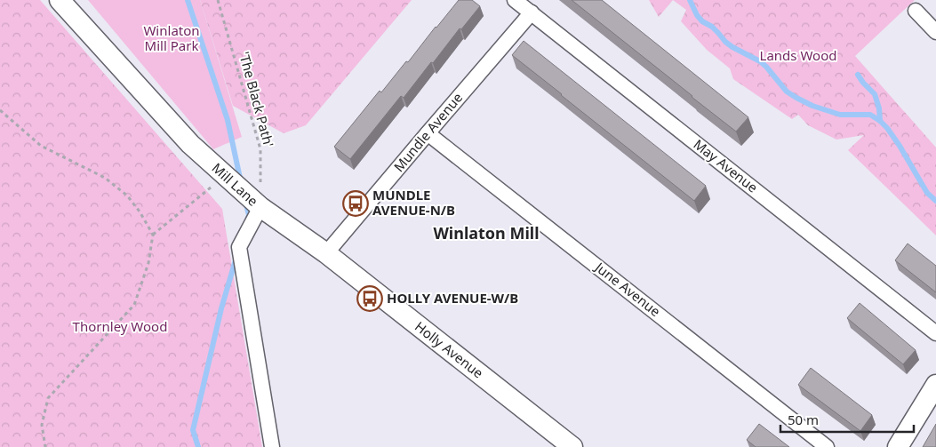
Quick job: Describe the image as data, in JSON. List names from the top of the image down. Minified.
{"streets":{"street":["Mundle Avenue","May Avenue","Mill Lane","June Avenue","Holly Avenue"],"path":["'The Black Path'"]},"crossings":[["'The Black Path'","Mill Lane"],["'The Black Path'","Holly Avenue"],["Mundle Avenue","May Avenue"],["Mundle Avenue","June Avenue"],["Mundle Avenue","Holly Avenue"],["Mill Lane","Holly Avenue"]],"districts":["Winlaton Mill"],"parks":["Winlaton Mill Park","Lands Wood","Thornley Wood"],"places":{"bus stop":["MUNDLE AVENUE-N/B","HOLLY AVENUE-W/B"]},"scale_bar":"50 m"}
